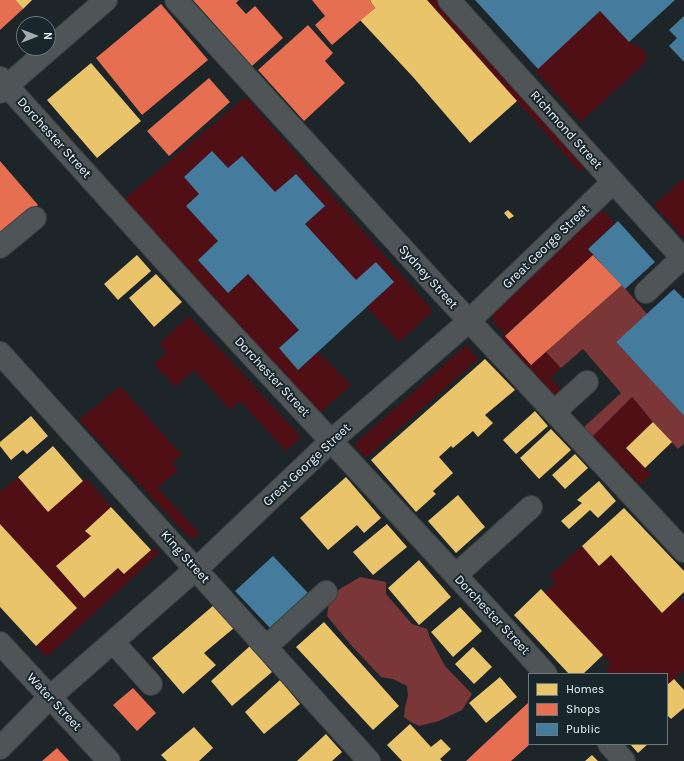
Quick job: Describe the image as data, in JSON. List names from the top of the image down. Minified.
{"streets":{"street":["Richmond Street","Dorchester Street","Great George Street","Sydney Street","King Street","Water Street"]},"crossings":[["Richmond Street","Great George Street"],["Dorchester Street","Great George Street"],["Great George Street","Sydney Street"],["Great George Street","King Street"],["Great George Street","Water Street"]],"legend":["Homes","Shops","Public"],"north":"right"}
